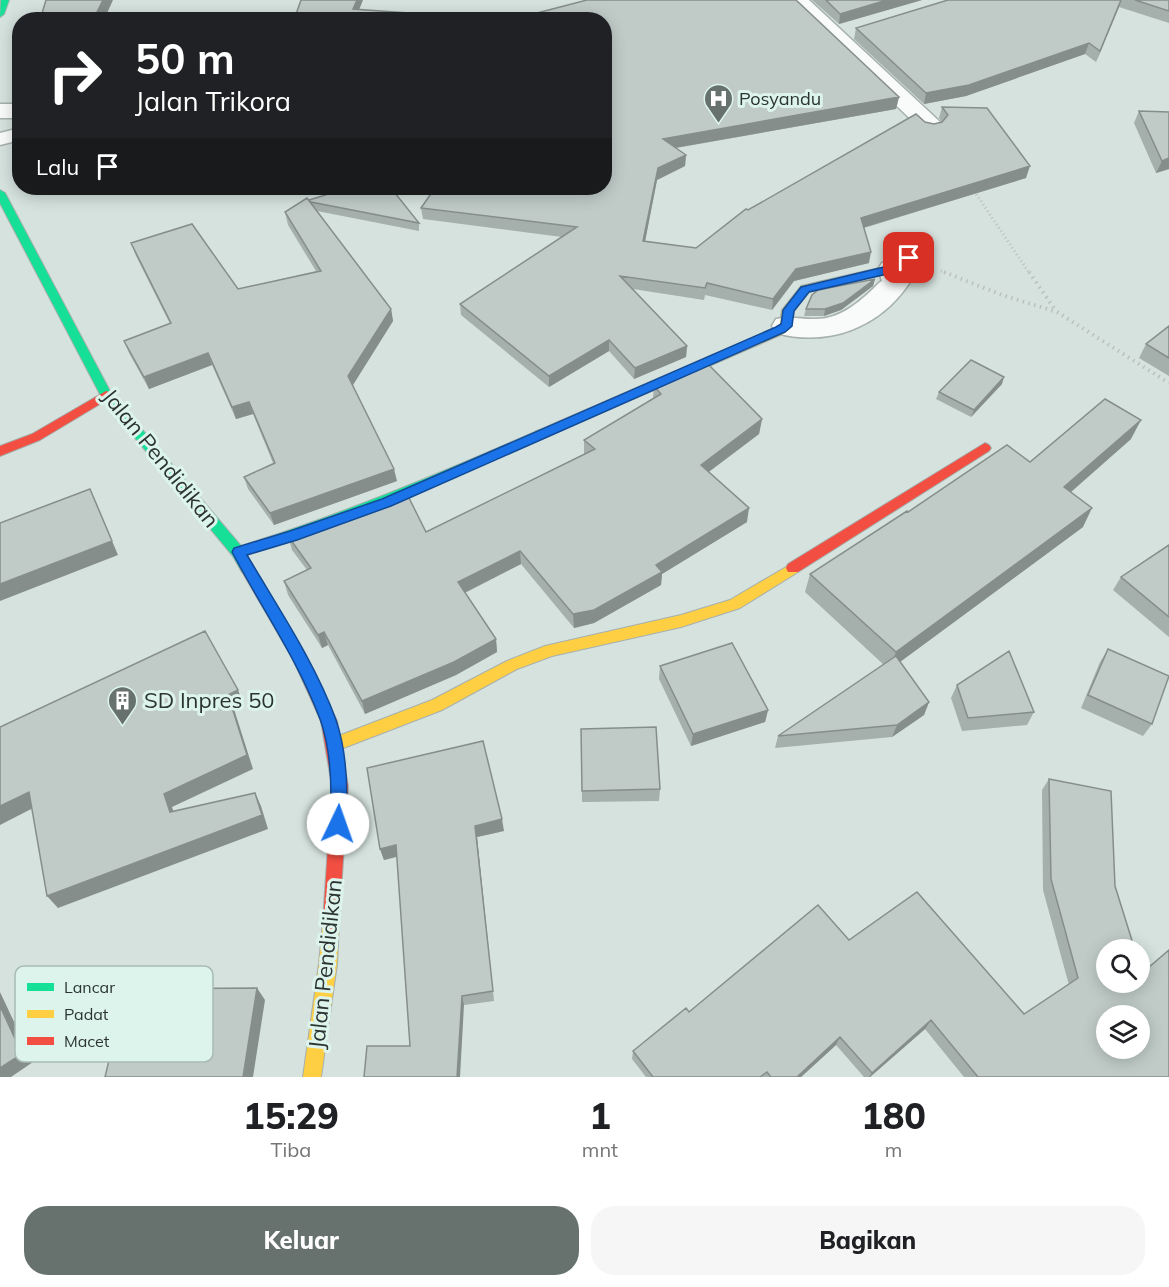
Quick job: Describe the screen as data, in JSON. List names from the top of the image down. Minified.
{"streets":{"street":["Jalan Pendidikan"]},"places":{"hospital":["Posyandu"],"building":["SD Inpres 50"]},"legend":["Lancar","Padat","Macet"],"page":{"turn":["50 m","Jalan Trikora"],"then":"Lalu","eta":["15:29","Tiba","1","mnt","180","m"],"buttons":["Keluar","Bagikan"]}}
